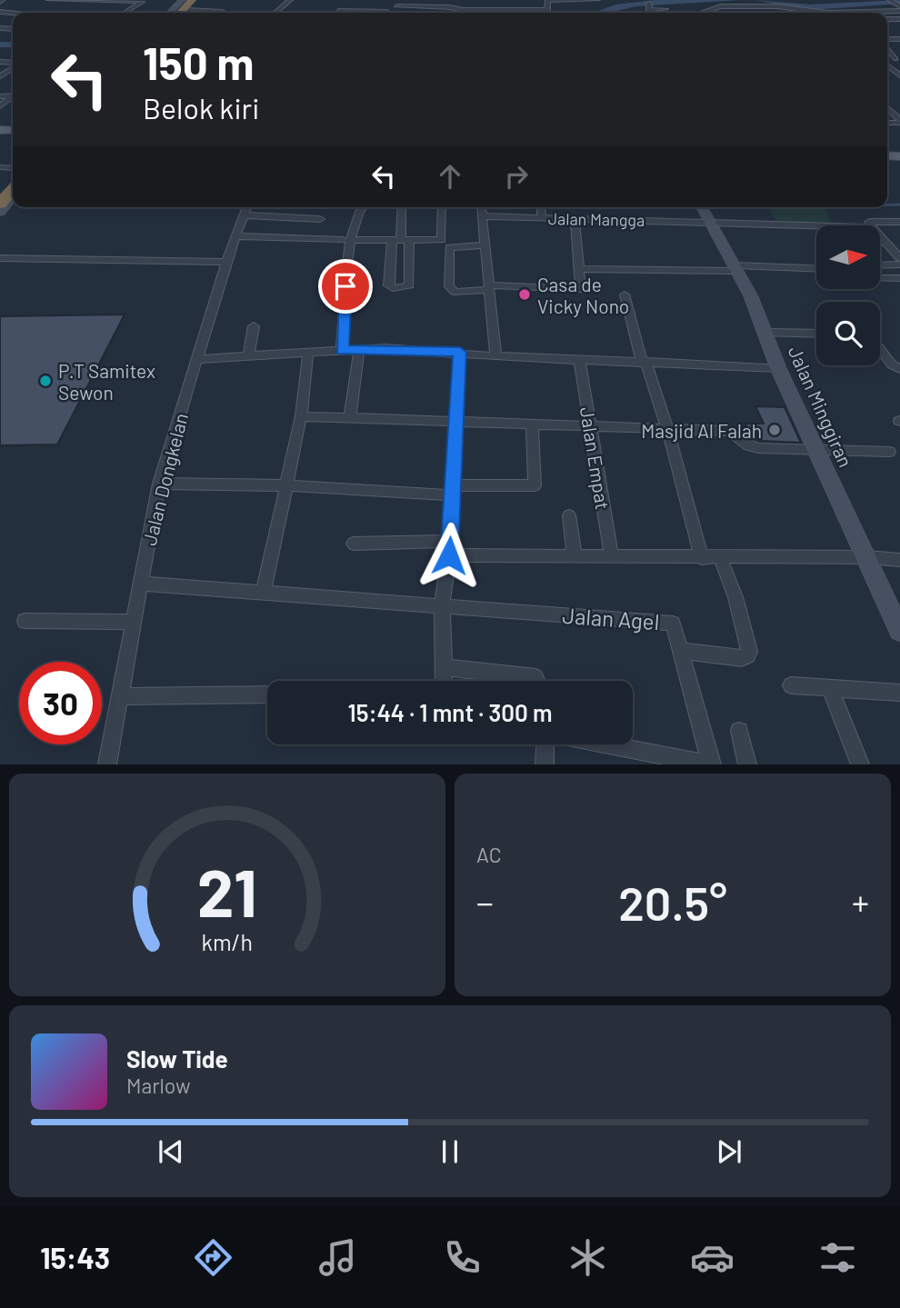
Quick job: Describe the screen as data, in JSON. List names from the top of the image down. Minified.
{"streets":{"street":["Jalan Mangga","Jalan Minggiran","Jalan Empat","Jalan Dongkelan","Jalan Agel"]},"crossings":[["Jalan Mangga","Jalan Minggiran"],["Jalan Dongkelan","Jalan Agel"]],"places":["Casa de Vicky Nono","P.T Samitex Sewon","Masjid Al Falah"],"north":"right","page":{"turn":["150 m","Belok kiri"],"limit":"30","trip":"15:44 · 1 mnt · 300 m","tile":"AC","heat":["−","20.5°","+"],"song":["Slow Tide","Marlow"],"tabs":"15:43","gauge":["21","km/h"]}}
